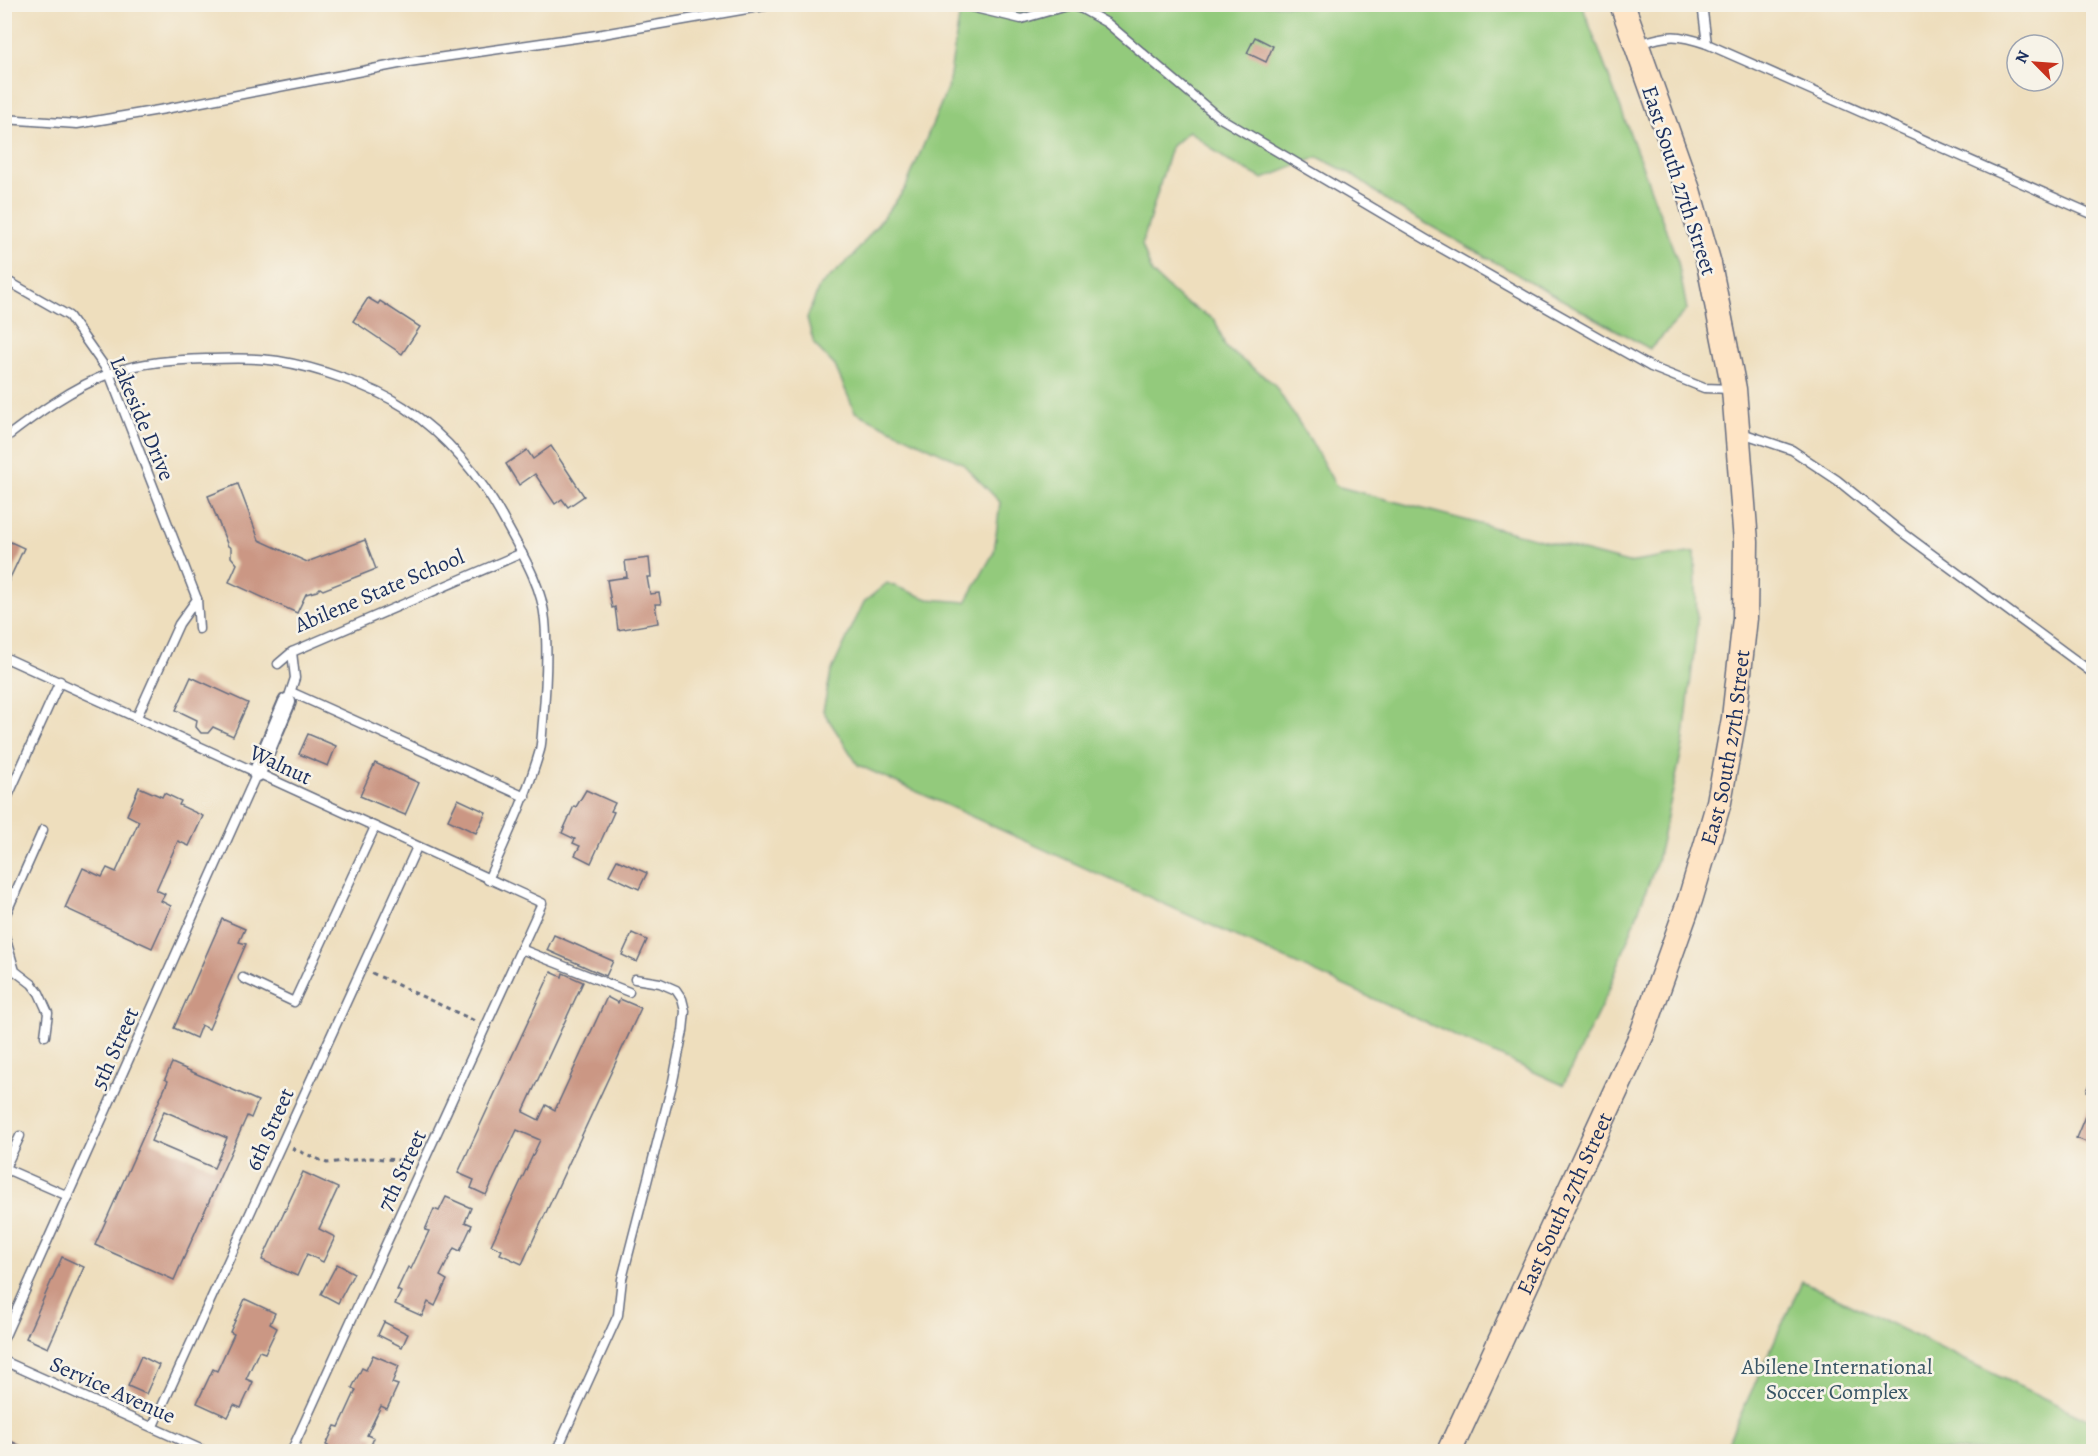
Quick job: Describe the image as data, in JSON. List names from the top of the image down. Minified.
{"streets":{"main road":["East South 27th Street"],"street":["Abilene State School"],"lane":["Lakeside Drive","Walnut","5th Street","6th Street","7th Street","Service Avenue"]},"crossings":[["Abilene State School","Walnut"],["Abilene State School","5th Street"],["Walnut","5th Street"],["Walnut","6th Street"],["Walnut","7th Street"],["6th Street","Service Avenue"]],"parks":["Abilene International Soccer Complex"],"north":"top left"}
